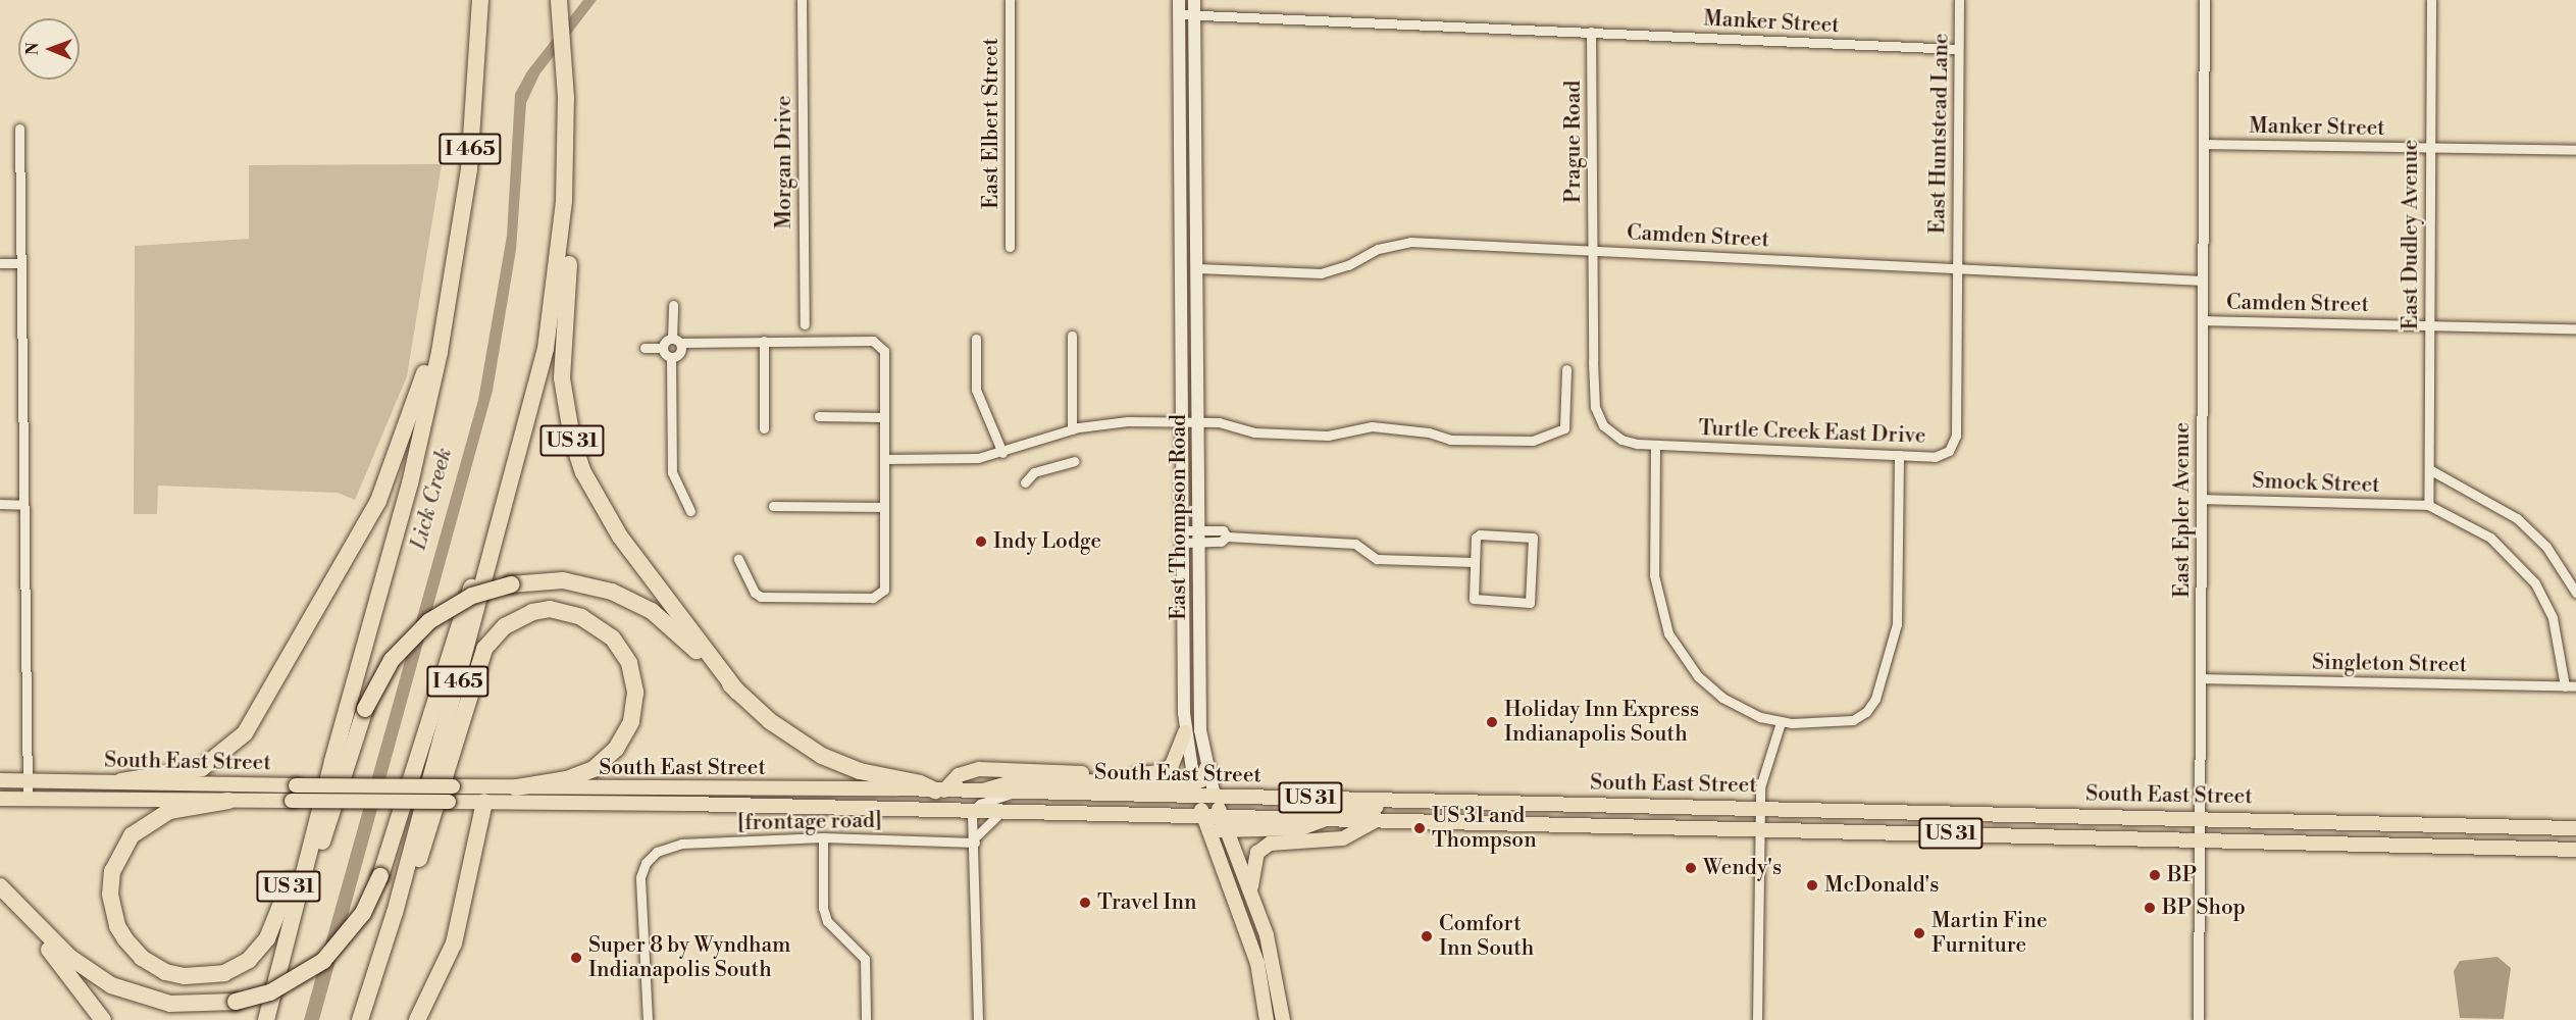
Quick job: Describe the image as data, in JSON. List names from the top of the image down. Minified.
{"streets":{"highway":["I 465","US 31"],"main road":["East Thompson Road","South East Street"],"street":["Manker Street","East Elbert Street","East Huntstead Lane","Prague Road","Morgan Drive","East Dudley Avenue","Camden Street","Turtle Creek East Drive","Smock Street","East Epler Avenue","Singleton Street","[frontage road]"]},"crossings":[["Manker Street","East Huntstead Lane"],["Manker Street","Prague Road"],["Manker Street","East Dudley Avenue"],["Manker Street","East Epler Avenue"],["Manker Street","East Thompson Road"],["East Huntstead Lane","Camden Street"],["East Huntstead Lane","Turtle Creek East Drive"],["Prague Road","Camden Street"],["Prague Road","Turtle Creek East Drive"],["I 465","US 31"],["East Dudley Avenue","Camden Street"],["East Dudley Avenue","Smock Street"],["Camden Street","Turtle Creek East Drive"],["Camden Street","East Epler Avenue"],["Camden Street","East Thompson Road"],["US 31","South East Street"],["Smock Street","East Epler Avenue"],["East Epler Avenue","Singleton Street"],["East Epler Avenue","South East Street"],["East Thompson Road","South East Street"]],"water":["Lick Creek"],"places":["Indy Lodge","Holiday Inn Express Indianapolis South","US 31 and Thompson","Wendy's","BP","McDonald's","Travel Inn","BP Shop","Martin Fine Furniture","Comfort Inn South","Super 8 by Wyndham Indianapolis South"],"north":"left"}
